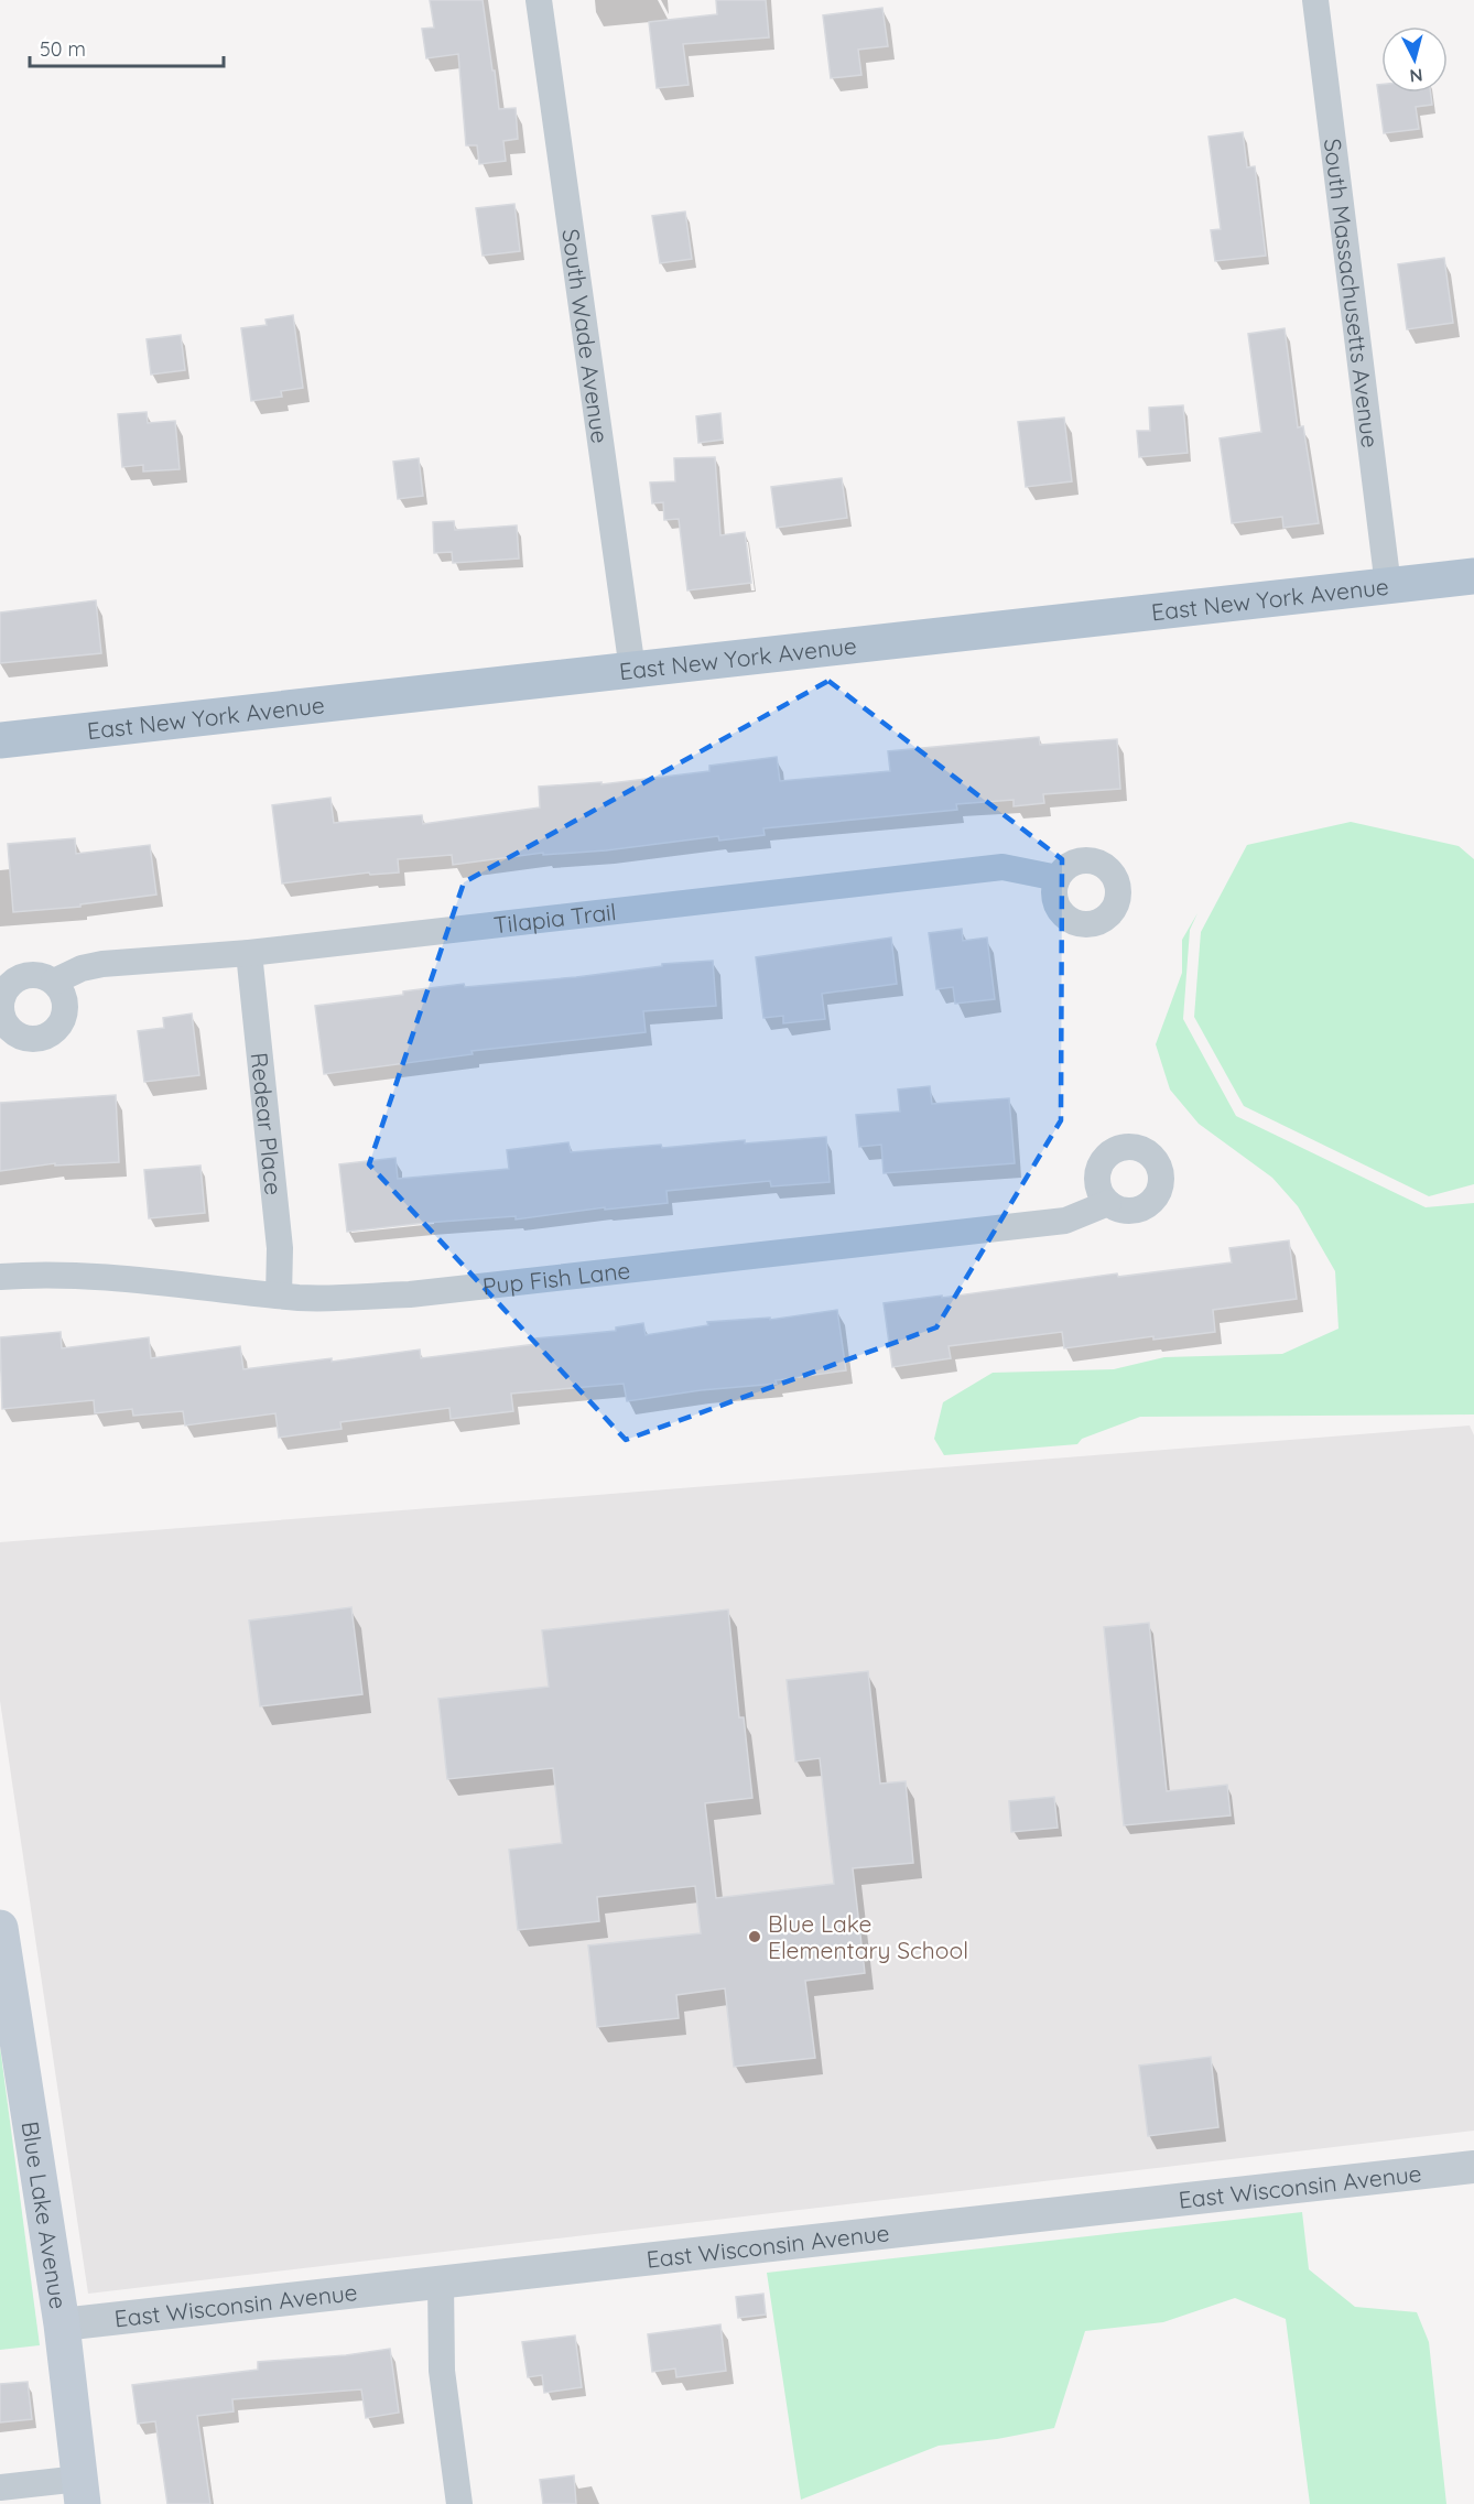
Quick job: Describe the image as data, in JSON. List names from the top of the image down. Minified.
{"streets":{"main road":["East New York Avenue","Blue Lake Avenue"],"street":["South Massachusetts Avenue","South Wade Avenue","Tilapia Trail","Redear Place","Pup Fish Lane","East Wisconsin Avenue"]},"crossings":[["South Massachusetts Avenue","East New York Avenue"],["South Wade Avenue","East New York Avenue"],["Tilapia Trail","Redear Place"],["Redear Place","Pup Fish Lane"],["East Wisconsin Avenue","Blue Lake Avenue"]],"places":["Blue Lake Elementary School"],"scale_bar":"50 m","north":"bottom"}
